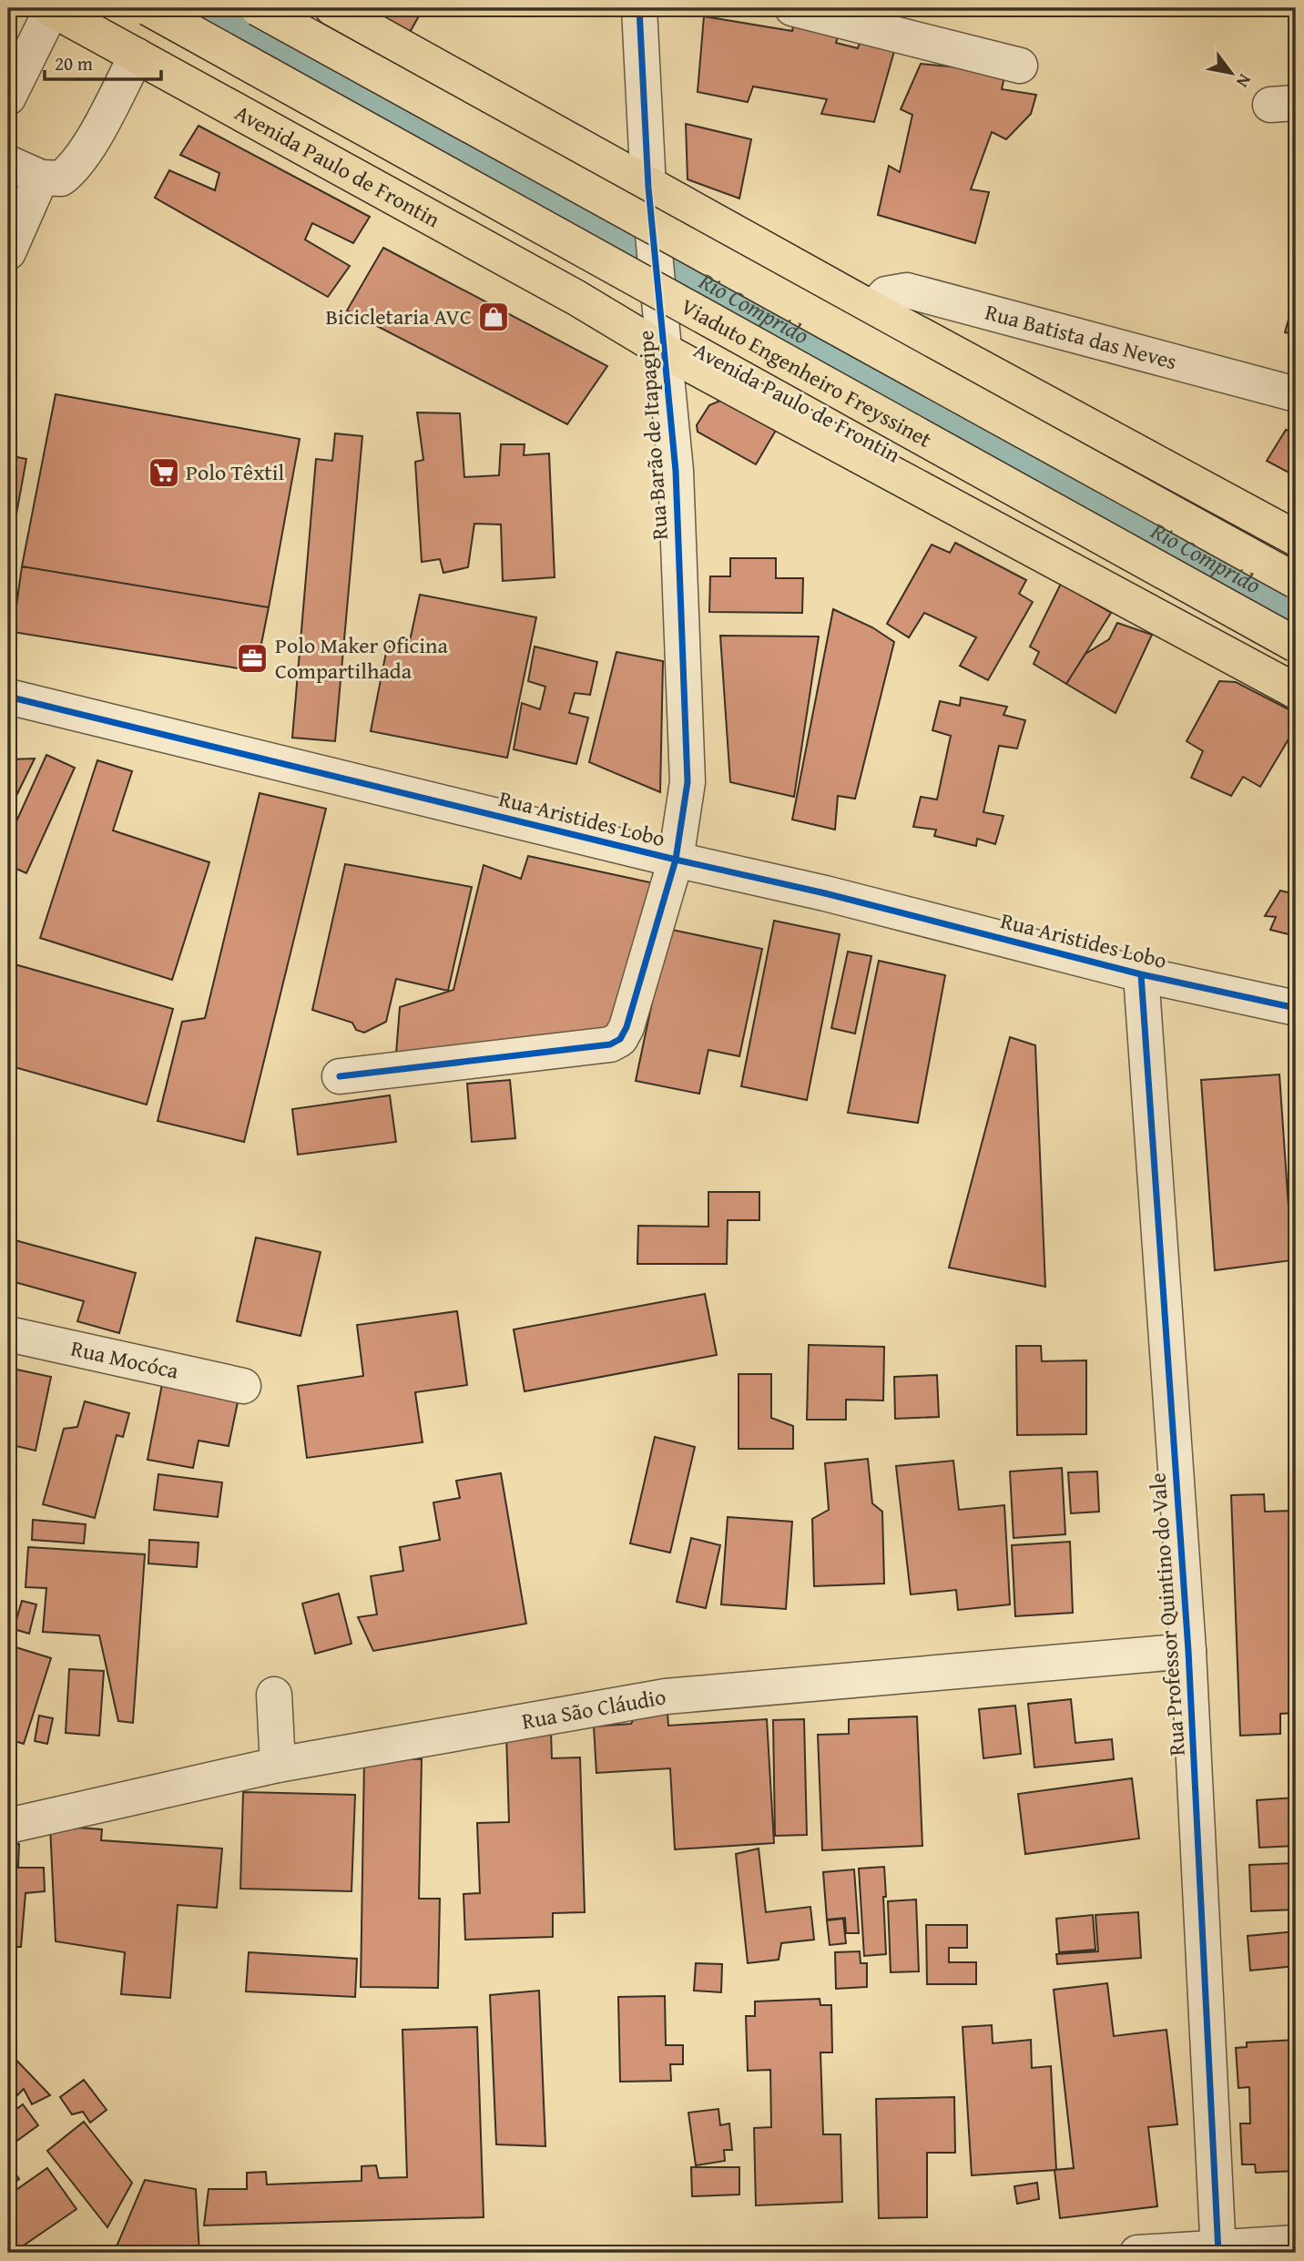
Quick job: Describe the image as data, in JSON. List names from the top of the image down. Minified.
{"streets":{"main road":["Avenida Paulo de Frontin","Viaduto Engenheiro Freyssinet"],"street":["Rua Batista das Neves","Rua Barão de Itapagipe","Rua Aristides Lobo","Rua Mocóca","Rua Professor Quintino do Vale","Rua São Cláudio"]},"crossings":[["Avenida Paulo de Frontin","Rua Barão de Itapagipe"],["Rua Barão de Itapagipe","Rua Aristides Lobo"],["Rua Aristides Lobo","Rua Professor Quintino do Vale"],["Rua Professor Quintino do Vale","Rua São Cláudio"]],"water":["Rio Comprido"],"places":{"shop":["Bicicletaria AVC"],"supermarket":["Polo Têxtil"],"office":["Polo Maker Oficina Compartilhada"]},"scale_bar":"20 m","north":"bottom right"}
